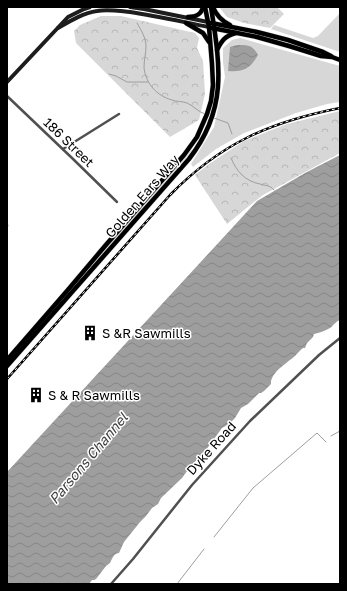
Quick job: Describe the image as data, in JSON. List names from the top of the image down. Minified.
{"streets":{"main road":["Golden Ears Way"],"street":["186 Street","Dyke Road"]},"water":["Parsons Channel"],"places":{"building":["S &R Sawmills","S & R Sawmills"]}}
